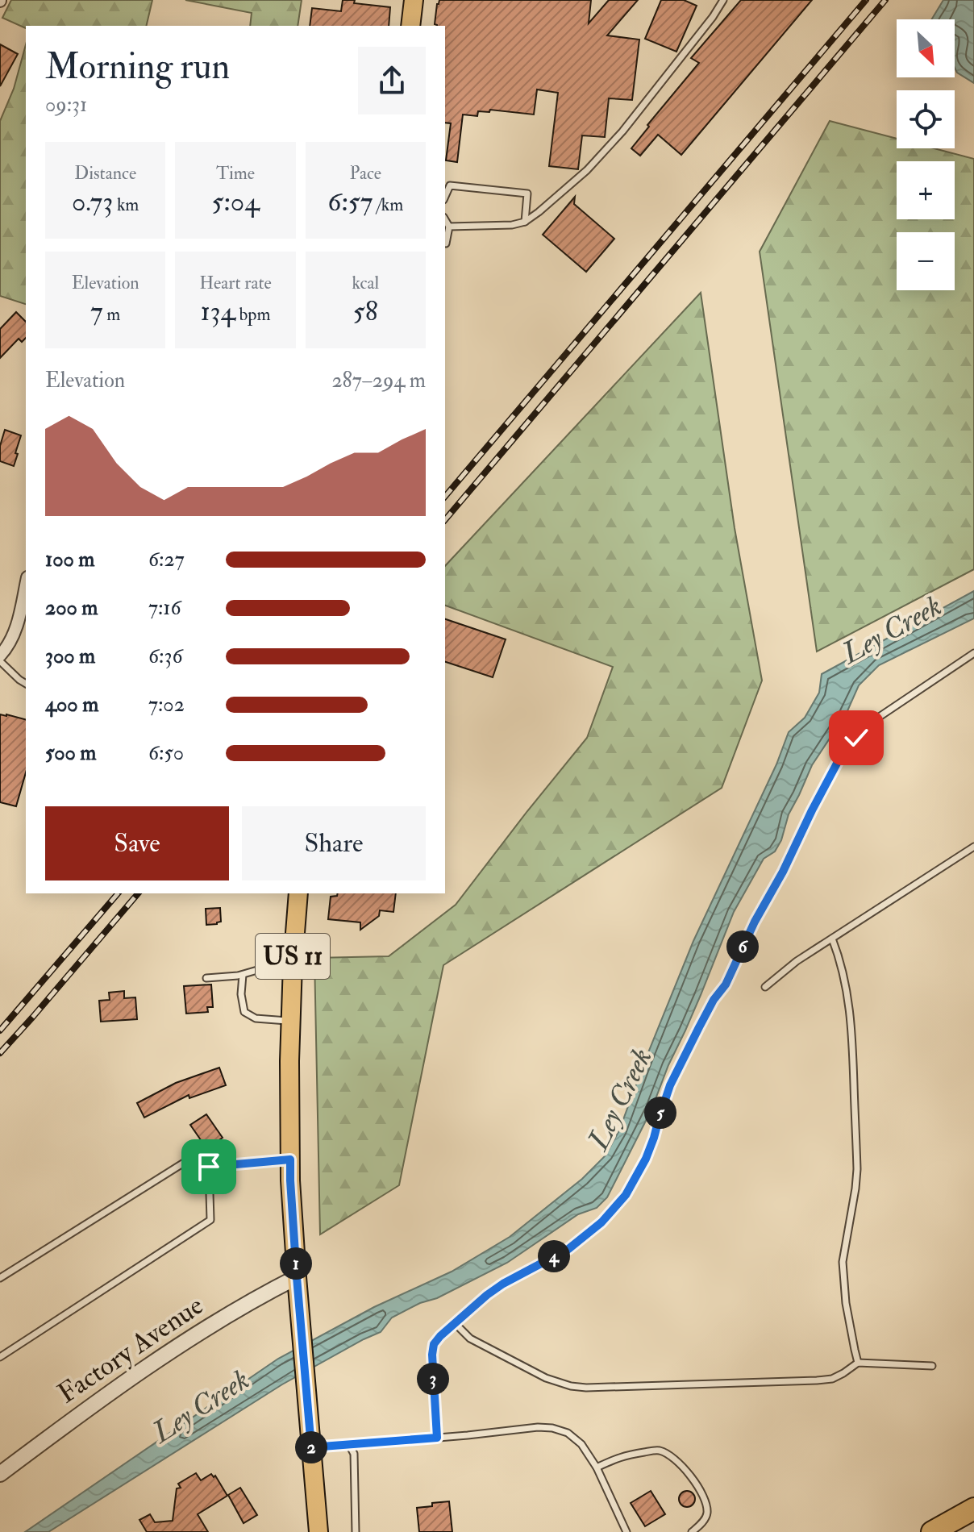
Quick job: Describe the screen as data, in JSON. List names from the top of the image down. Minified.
{"streets":{"main road":["US 11"],"street":["Factory Avenue"]},"crossings":[["US 11","Factory Avenue"]],"water":["Ley Creek"],"north":"bottom right","page":{"map_buttons":["+","−"],"heading":["Morning run","09:31"],"stats":[["Distance","0.73 km"],["Time","5:04"],["Pace","6:57 /km"],["Elevation","7 m"],["Heart rate","134 bpm"],["kcal","58"]],"chart":["Elevation","287–294 m"],"list":[{"name":"100 m","note":"6:27"},{"name":"200 m","note":"7:16"},{"name":"300 m","note":"6:36"},{"name":"400 m","note":"7:02"},{"name":"500 m","note":"6:50"}],"buttons":["Save","Share"],"pins":["6","5","4","1","3","2"]}}
